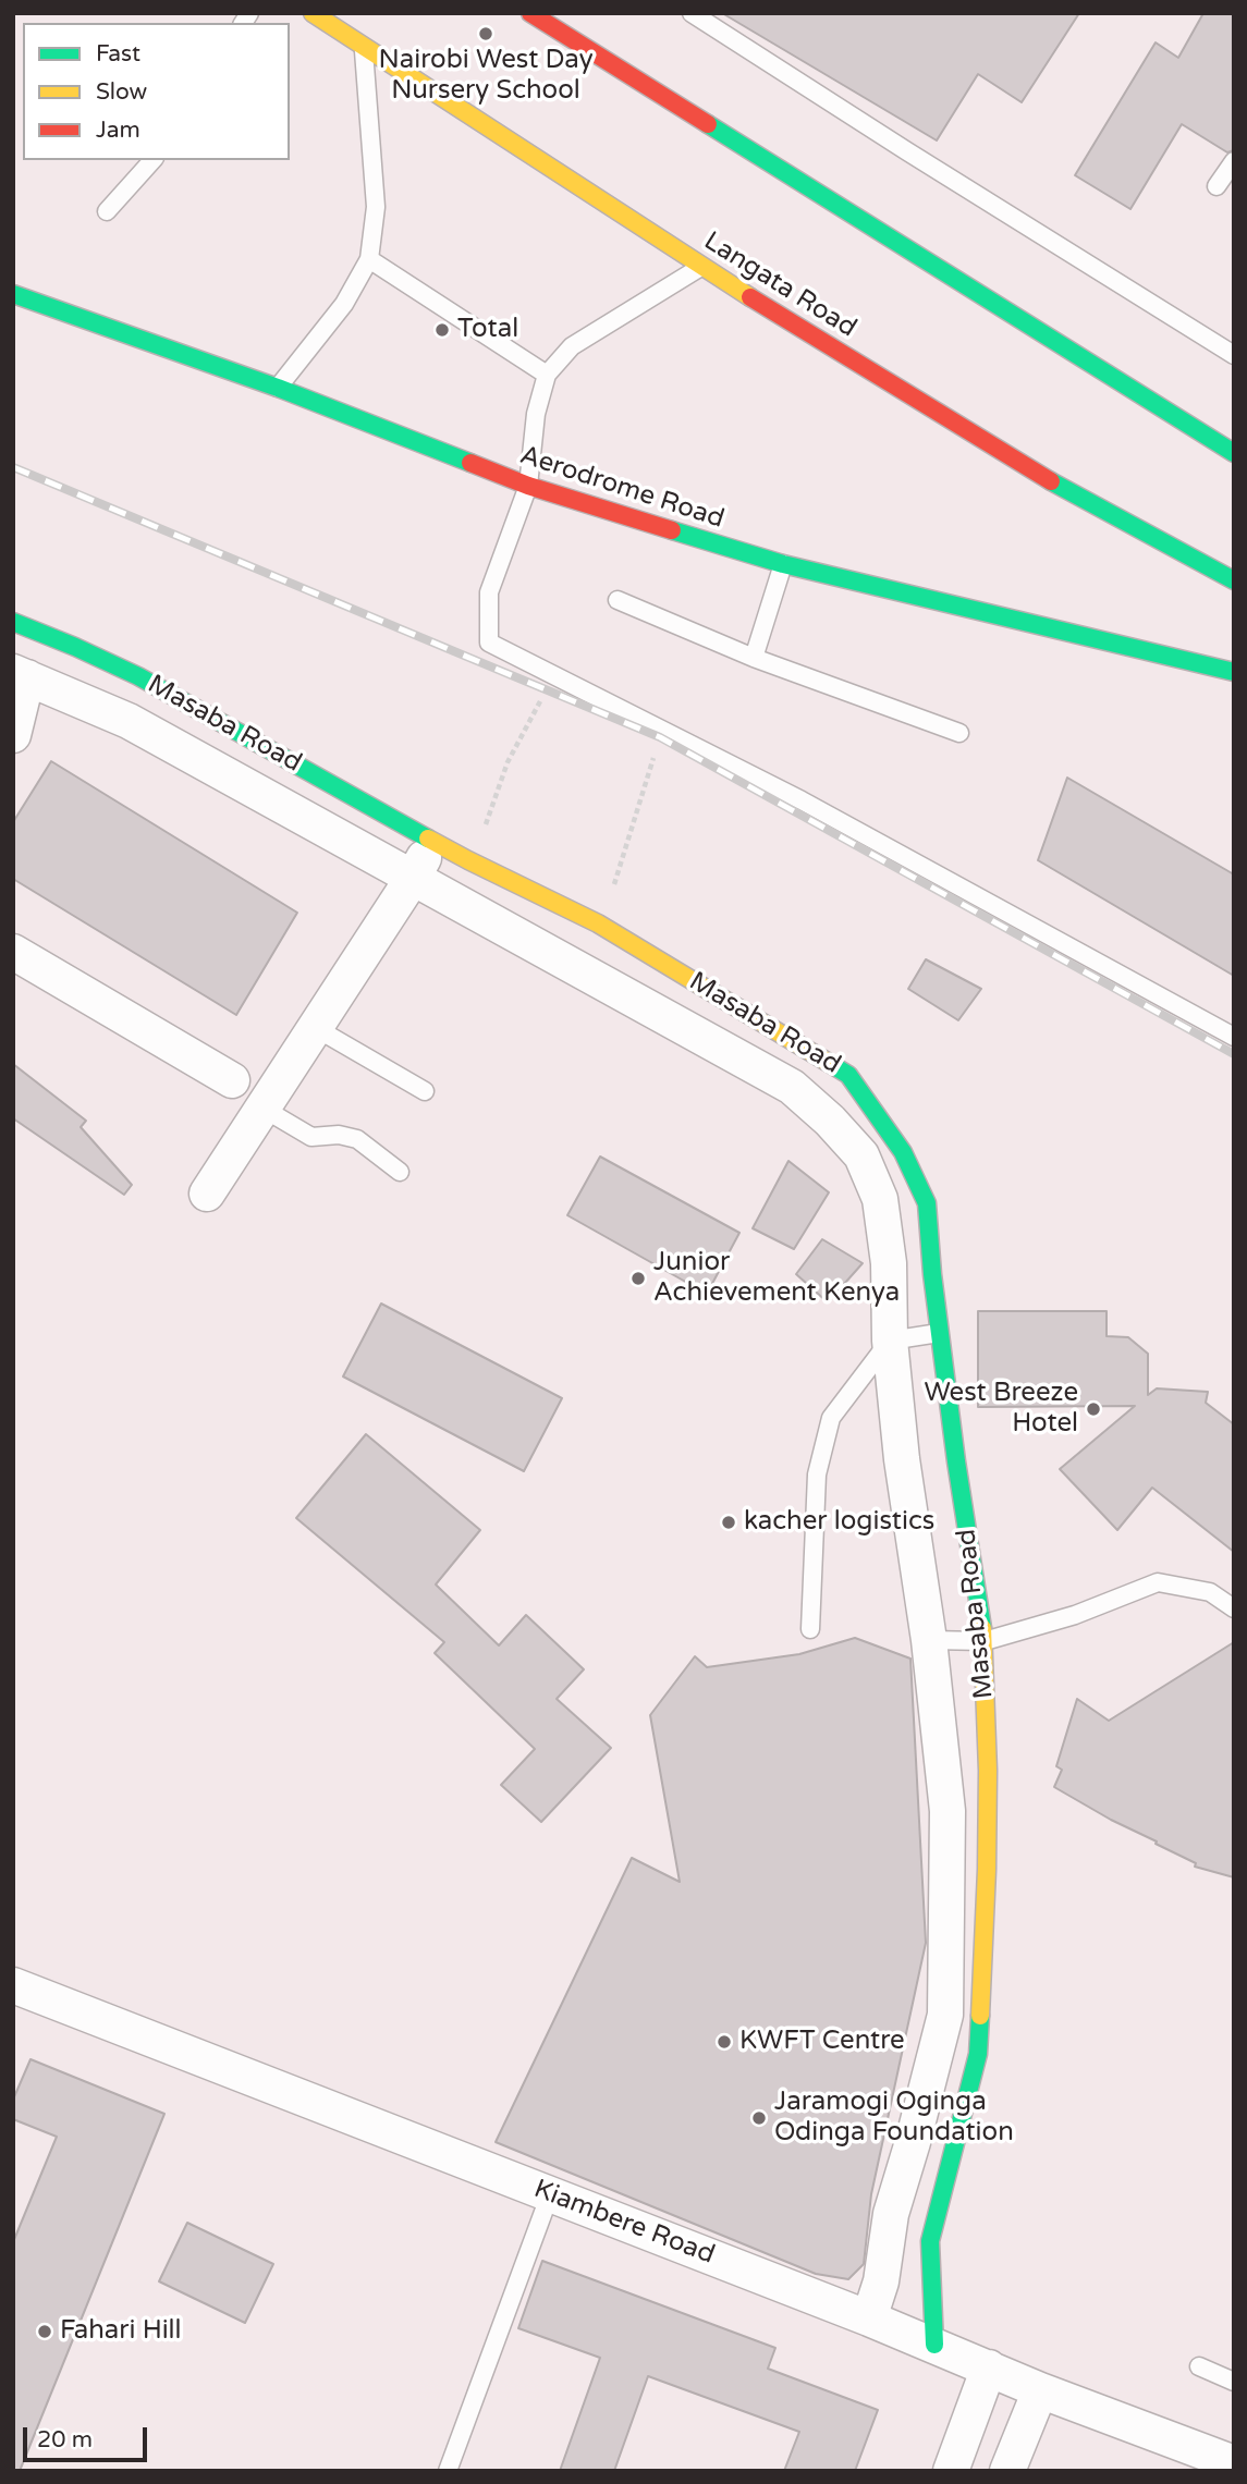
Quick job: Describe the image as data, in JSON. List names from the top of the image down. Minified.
{"streets":{"main road":["Langata Road","Aerodrome Road","Masaba Road"],"street":["Kiambere Road"]},"crossings":[["Masaba Road","Kiambere Road"]],"places":["Nairobi West Day Nursery School","Total","Junior Achievement Kenya","West Breeze Hotel","kacher logistics","KWFT Centre","Jaramogi Oginga Odinga Foundation","Fahari Hill"],"legend":["Fast","Slow","Jam"],"scale_bar":"20 m"}
